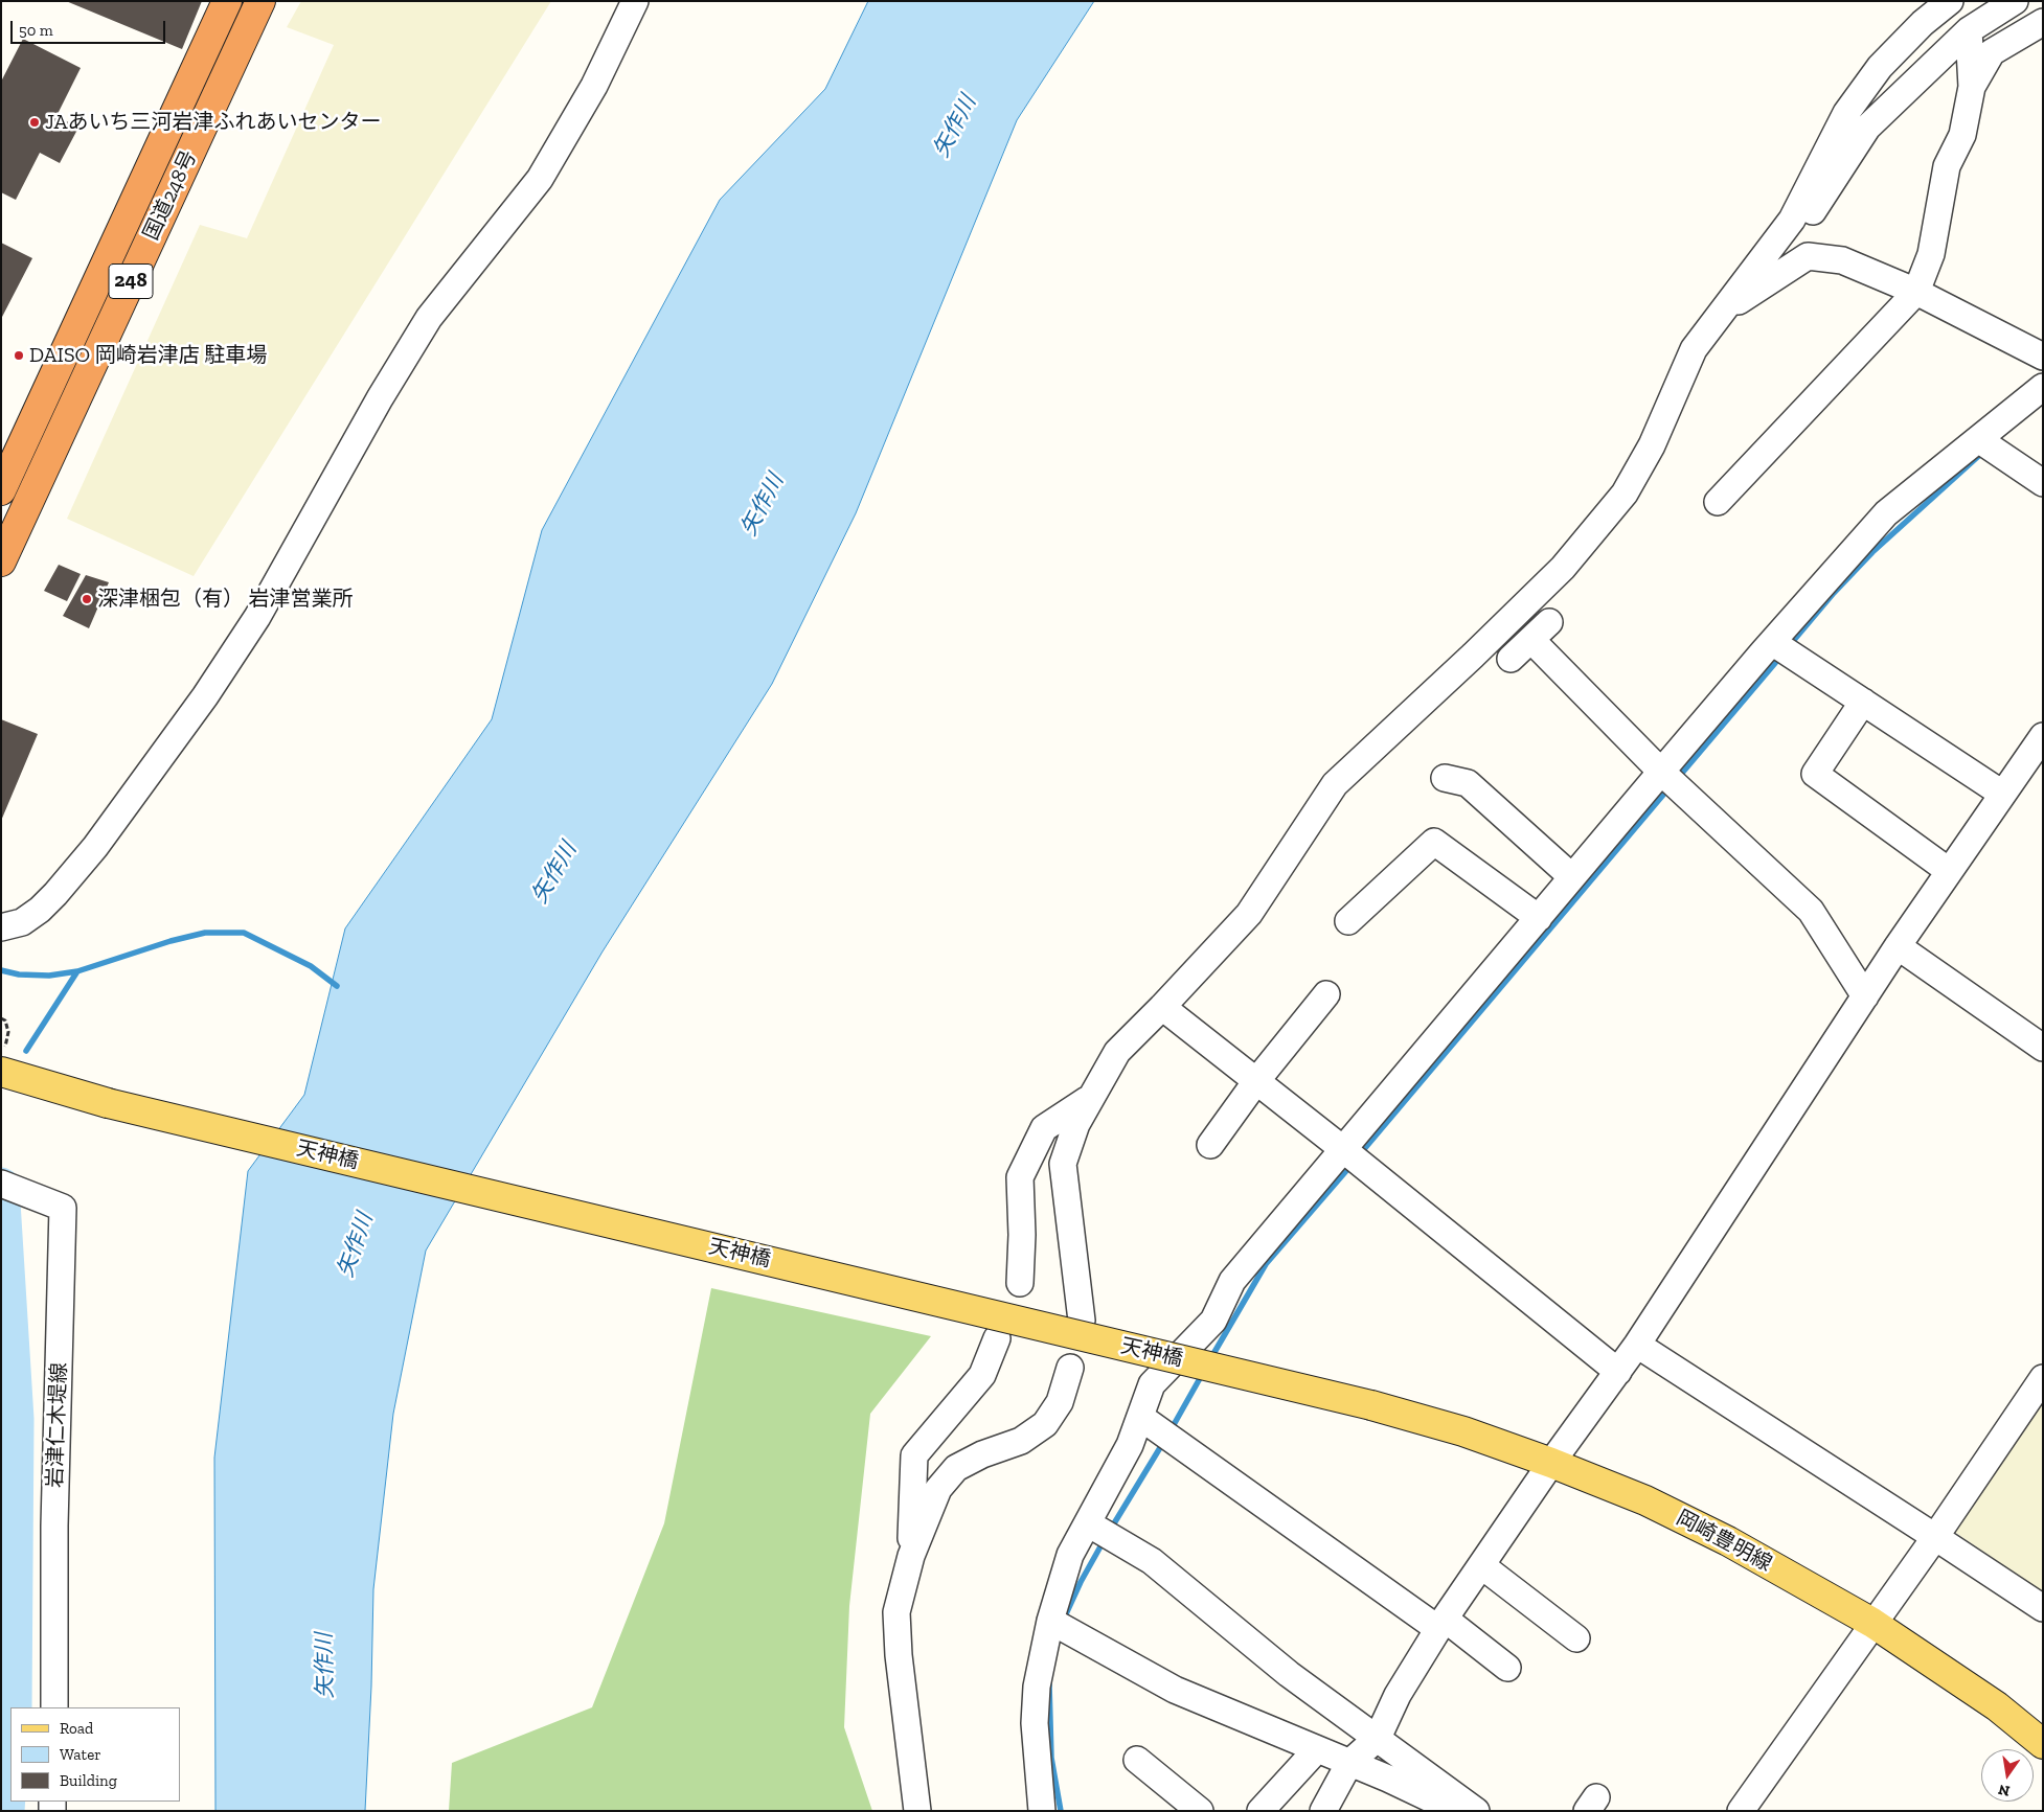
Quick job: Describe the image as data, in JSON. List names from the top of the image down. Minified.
{"streets":{"highway":["国道248号","248"],"main road":["天神橋","岡崎豊明線"],"street":["岩津仁木堤線"]},"crossings":[["天神橋","岡崎豊明線"]],"water":["矢作川"],"places":["JAあいち三河岩津ふれあいセンター","DAISO 岡崎岩津店 駐車場","深津梱包（有） 岩津営業所"],"legend":["Road","Water","Building"],"scale_bar":"50 m","north":"bottom"}
